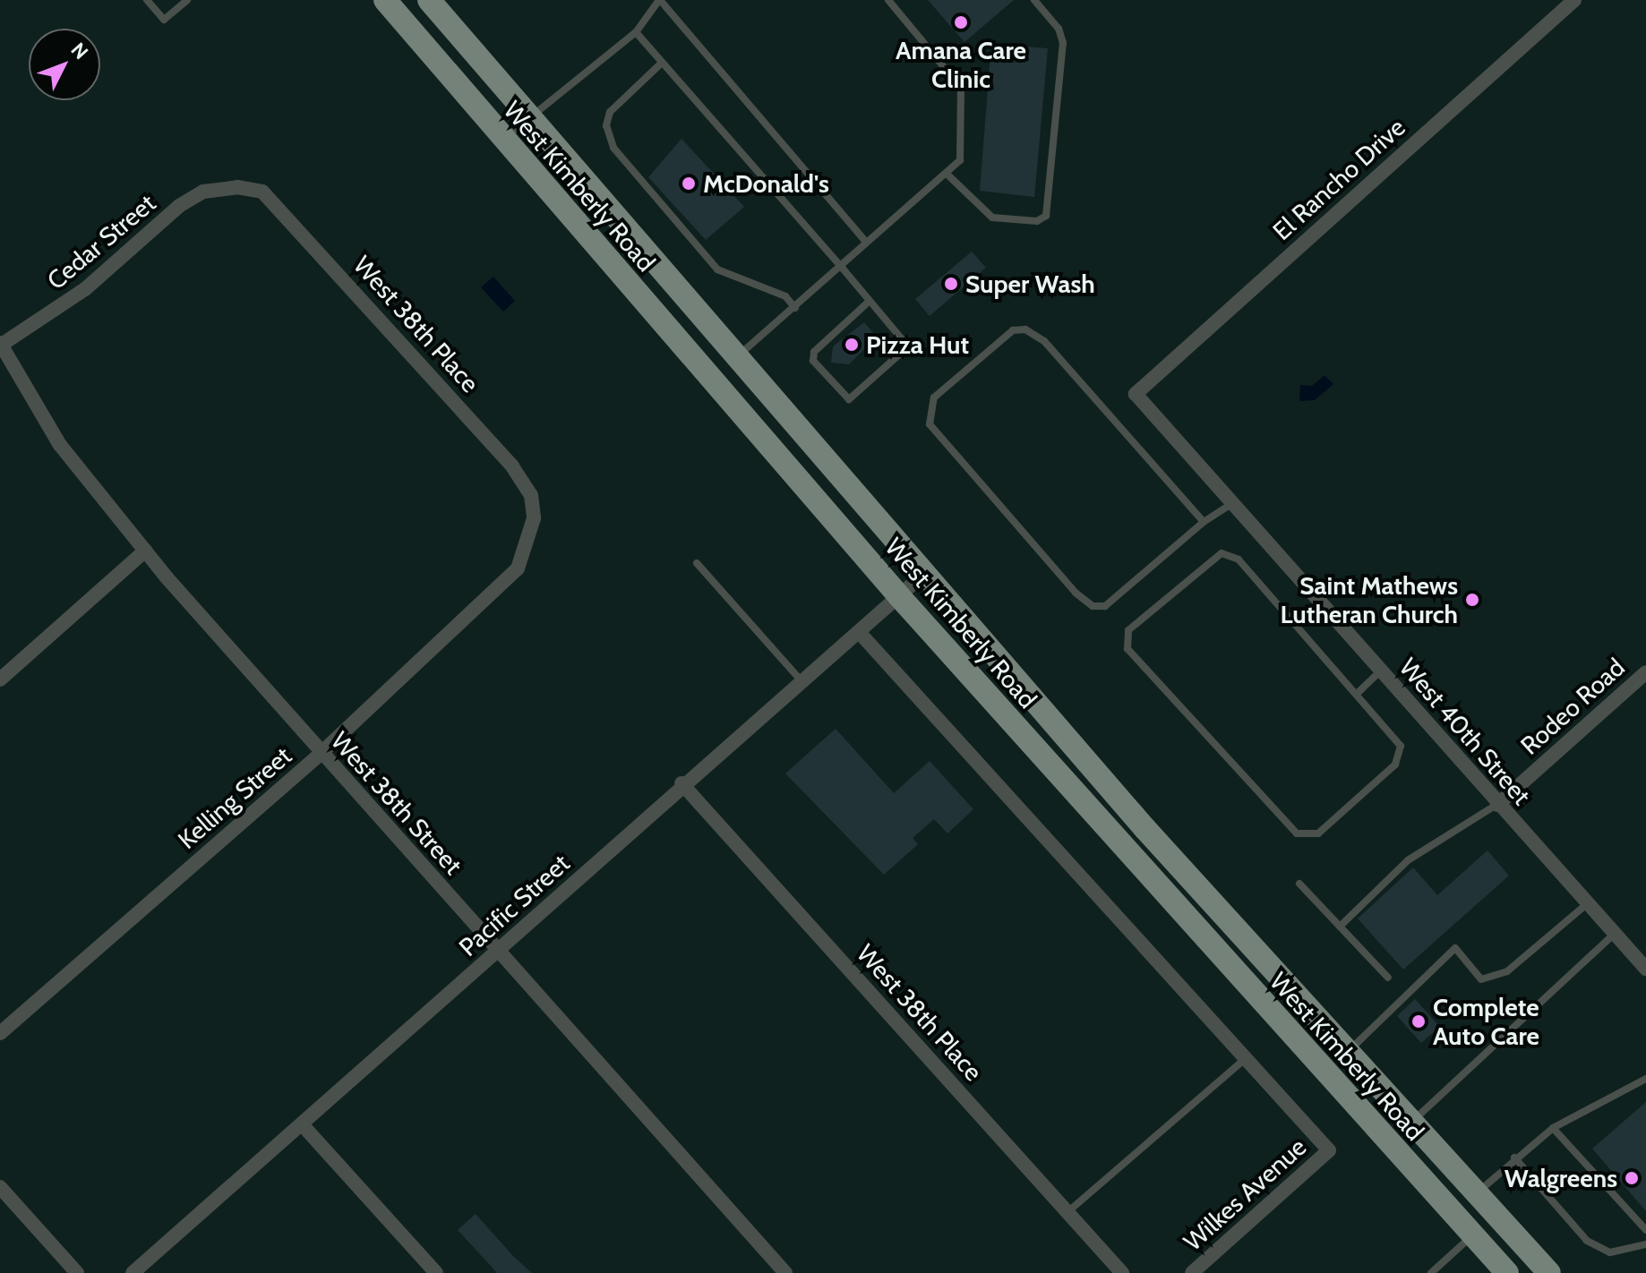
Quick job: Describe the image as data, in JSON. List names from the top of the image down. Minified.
{"streets":{"main road":["West Kimberly Road"],"street":["El Rancho Drive","Cedar Street","West 38th Place","Rodeo Road","West 40th Street","Kelling Street","West 38th Street","Pacific Street","Wilkes Avenue"]},"crossings":[["El Rancho Drive","West 40th Street"],["West Kimberly Road","Pacific Street"],["Cedar Street","West 38th Place"],["Cedar Street","West 38th Street"],["West 38th Place","Kelling Street"],["West 38th Place","Pacific Street"],["Rodeo Road","West 40th Street"],["Kelling Street","West 38th Street"],["West 38th Street","Pacific Street"]],"places":["Amana Care Clinic","McDonald's","Super Wash","Pizza Hut","Saint Mathews Lutheran Church","Complete Auto Care","Walgreens"],"north":"top right"}
